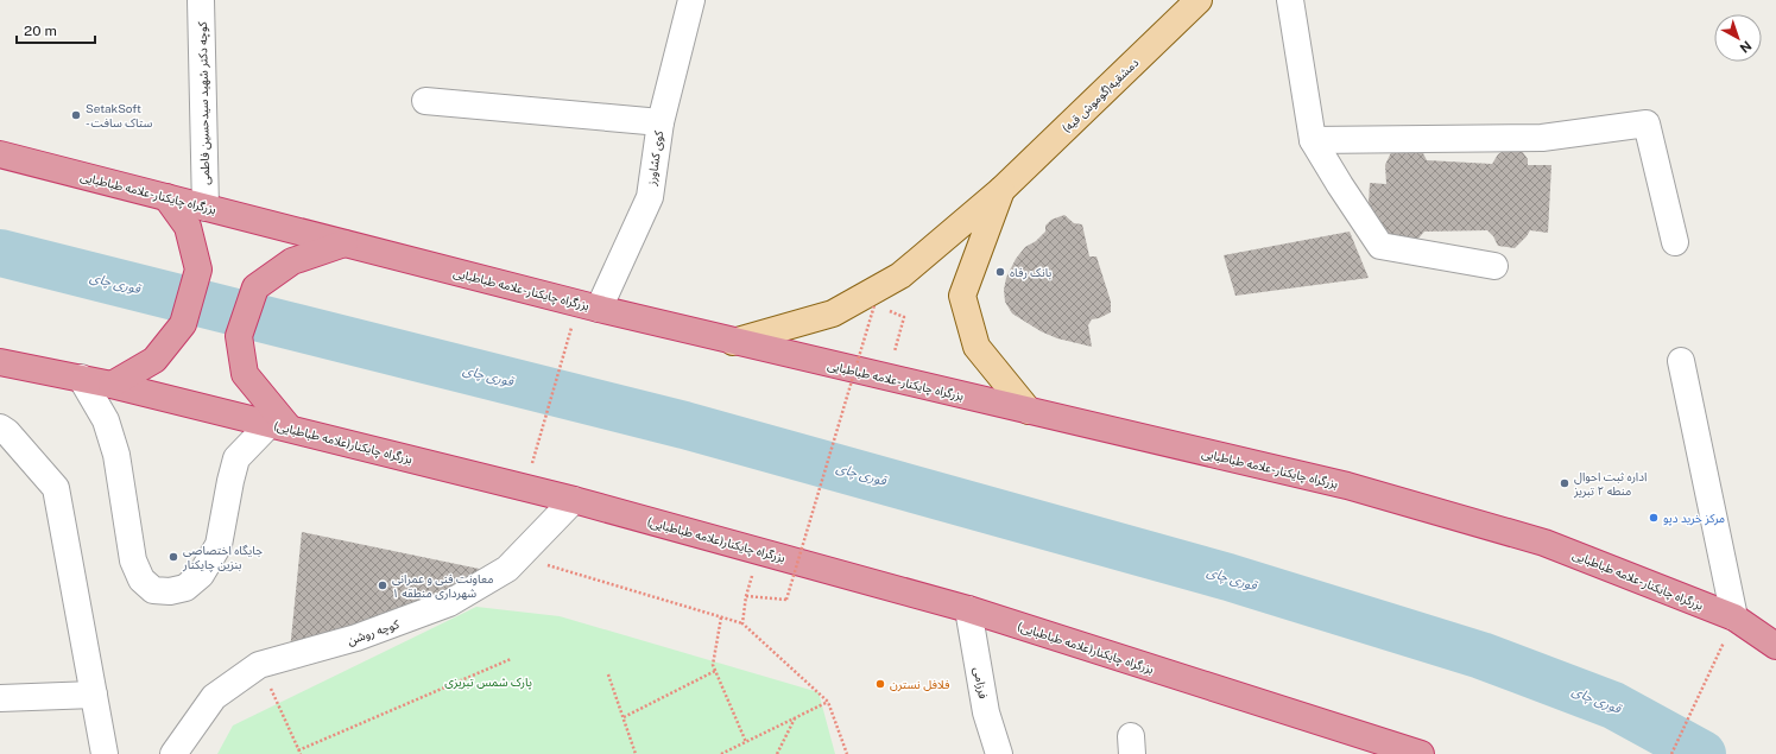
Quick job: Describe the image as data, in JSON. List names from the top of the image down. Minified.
{"streets":{"highway":["بزرگراه چایکنار-علامه طباطبایی","بزرگراه چایکنار(علامه طباطبایی)"],"main road":["دمشقیه(گوموش قیه)"],"street":["کوچه دکتر شهید سیدحسین فاطمی","کوی کشاورز","کوچه روشن","فرزامی"]},"crossings":[["دمشقیه(گوموش قیه)","بزرگراه چایکنار-علامه طباطبایی"],["کوچه دکتر شهید سیدحسین فاطمی","بزرگراه چایکنار-علامه طباطبایی"],["کوی کشاورز","بزرگراه چایکنار-علامه طباطبایی"],["بزرگراه چایکنار(علامه طباطبایی)","کوچه روشن"],["بزرگراه چایکنار(علامه طباطبایی)","فرزامی"]],"water":["قوری چای"],"parks":["پارک شمس تبریزی"],"places":["SetakSoft - ستاک سافت","بانک رفاه","اداره ثبت احوال منطه ۲ تبریز","مرکز خرید دپو","جایگاه اختصاصی بنزین چایکنار","معاونت فنی و عمرانی شهرداری منطقه ۱","فلافل نسترن"],"scale_bar":"20 m","north":"bottom right"}
